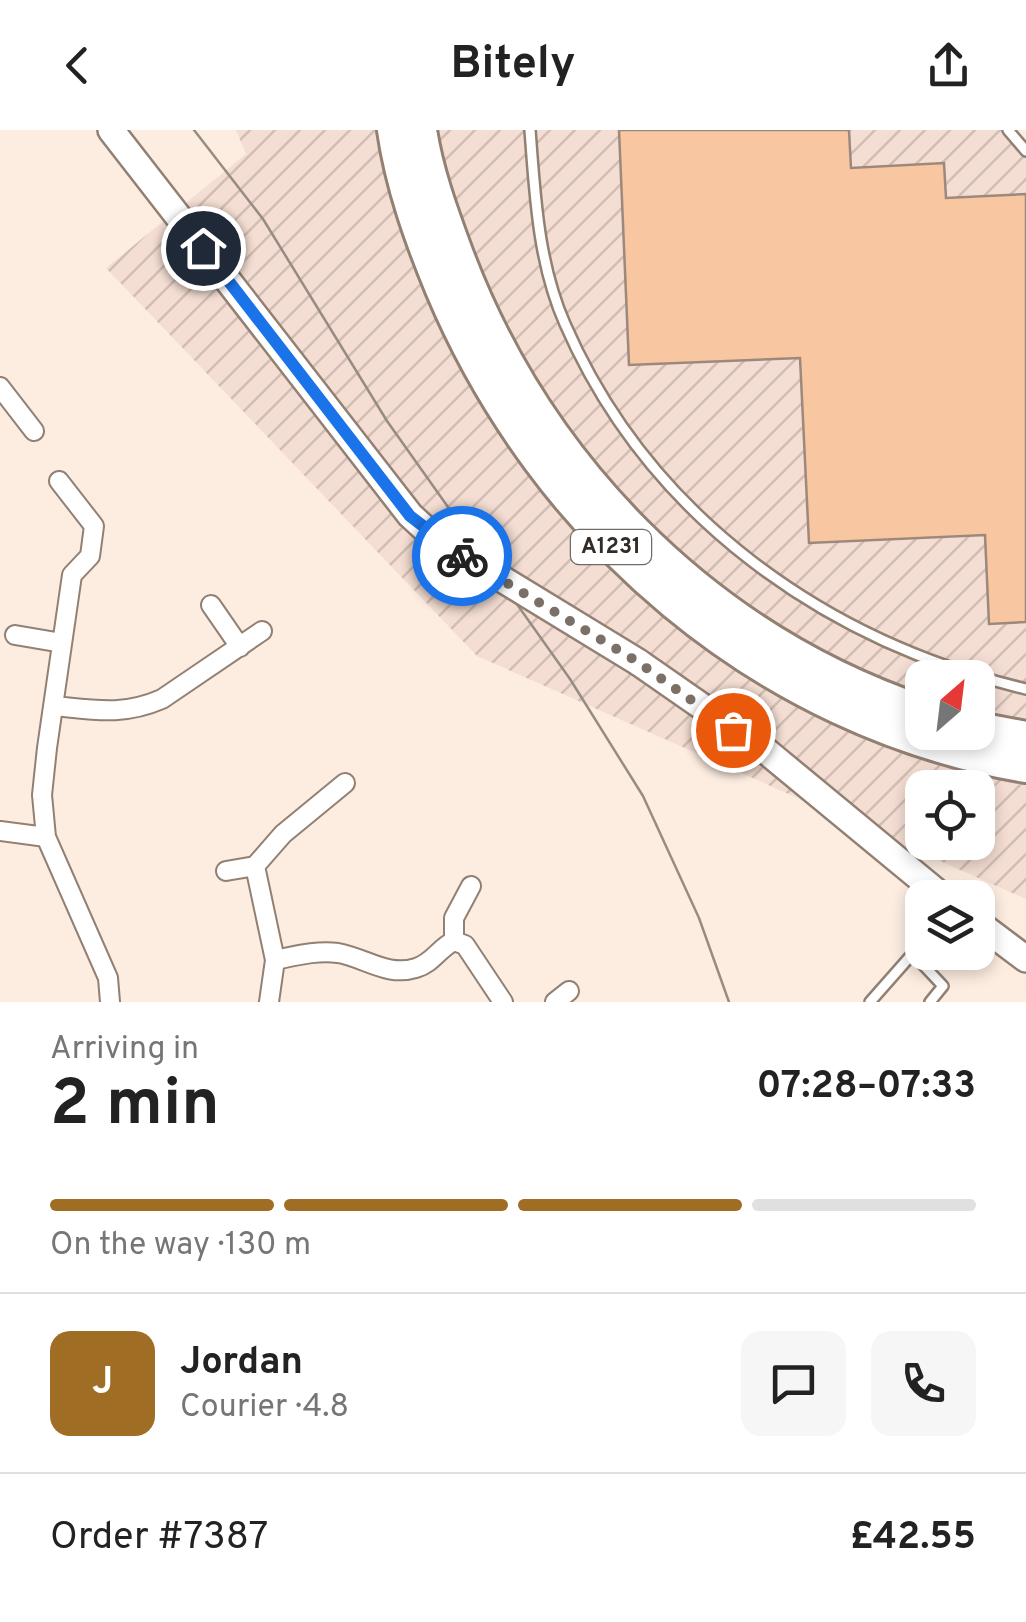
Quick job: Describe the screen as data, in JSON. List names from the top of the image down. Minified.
{"streets":{"highway":["A1231"]},"north":"top right","page":{"header":"Bitely","heading":["2 min","Arriving in","07:28–07:33"],"panel":["Jordan","Courier · 4.8","Order #7387","£42.55"],"bar":"On the way · 130 m","round":"J"}}
